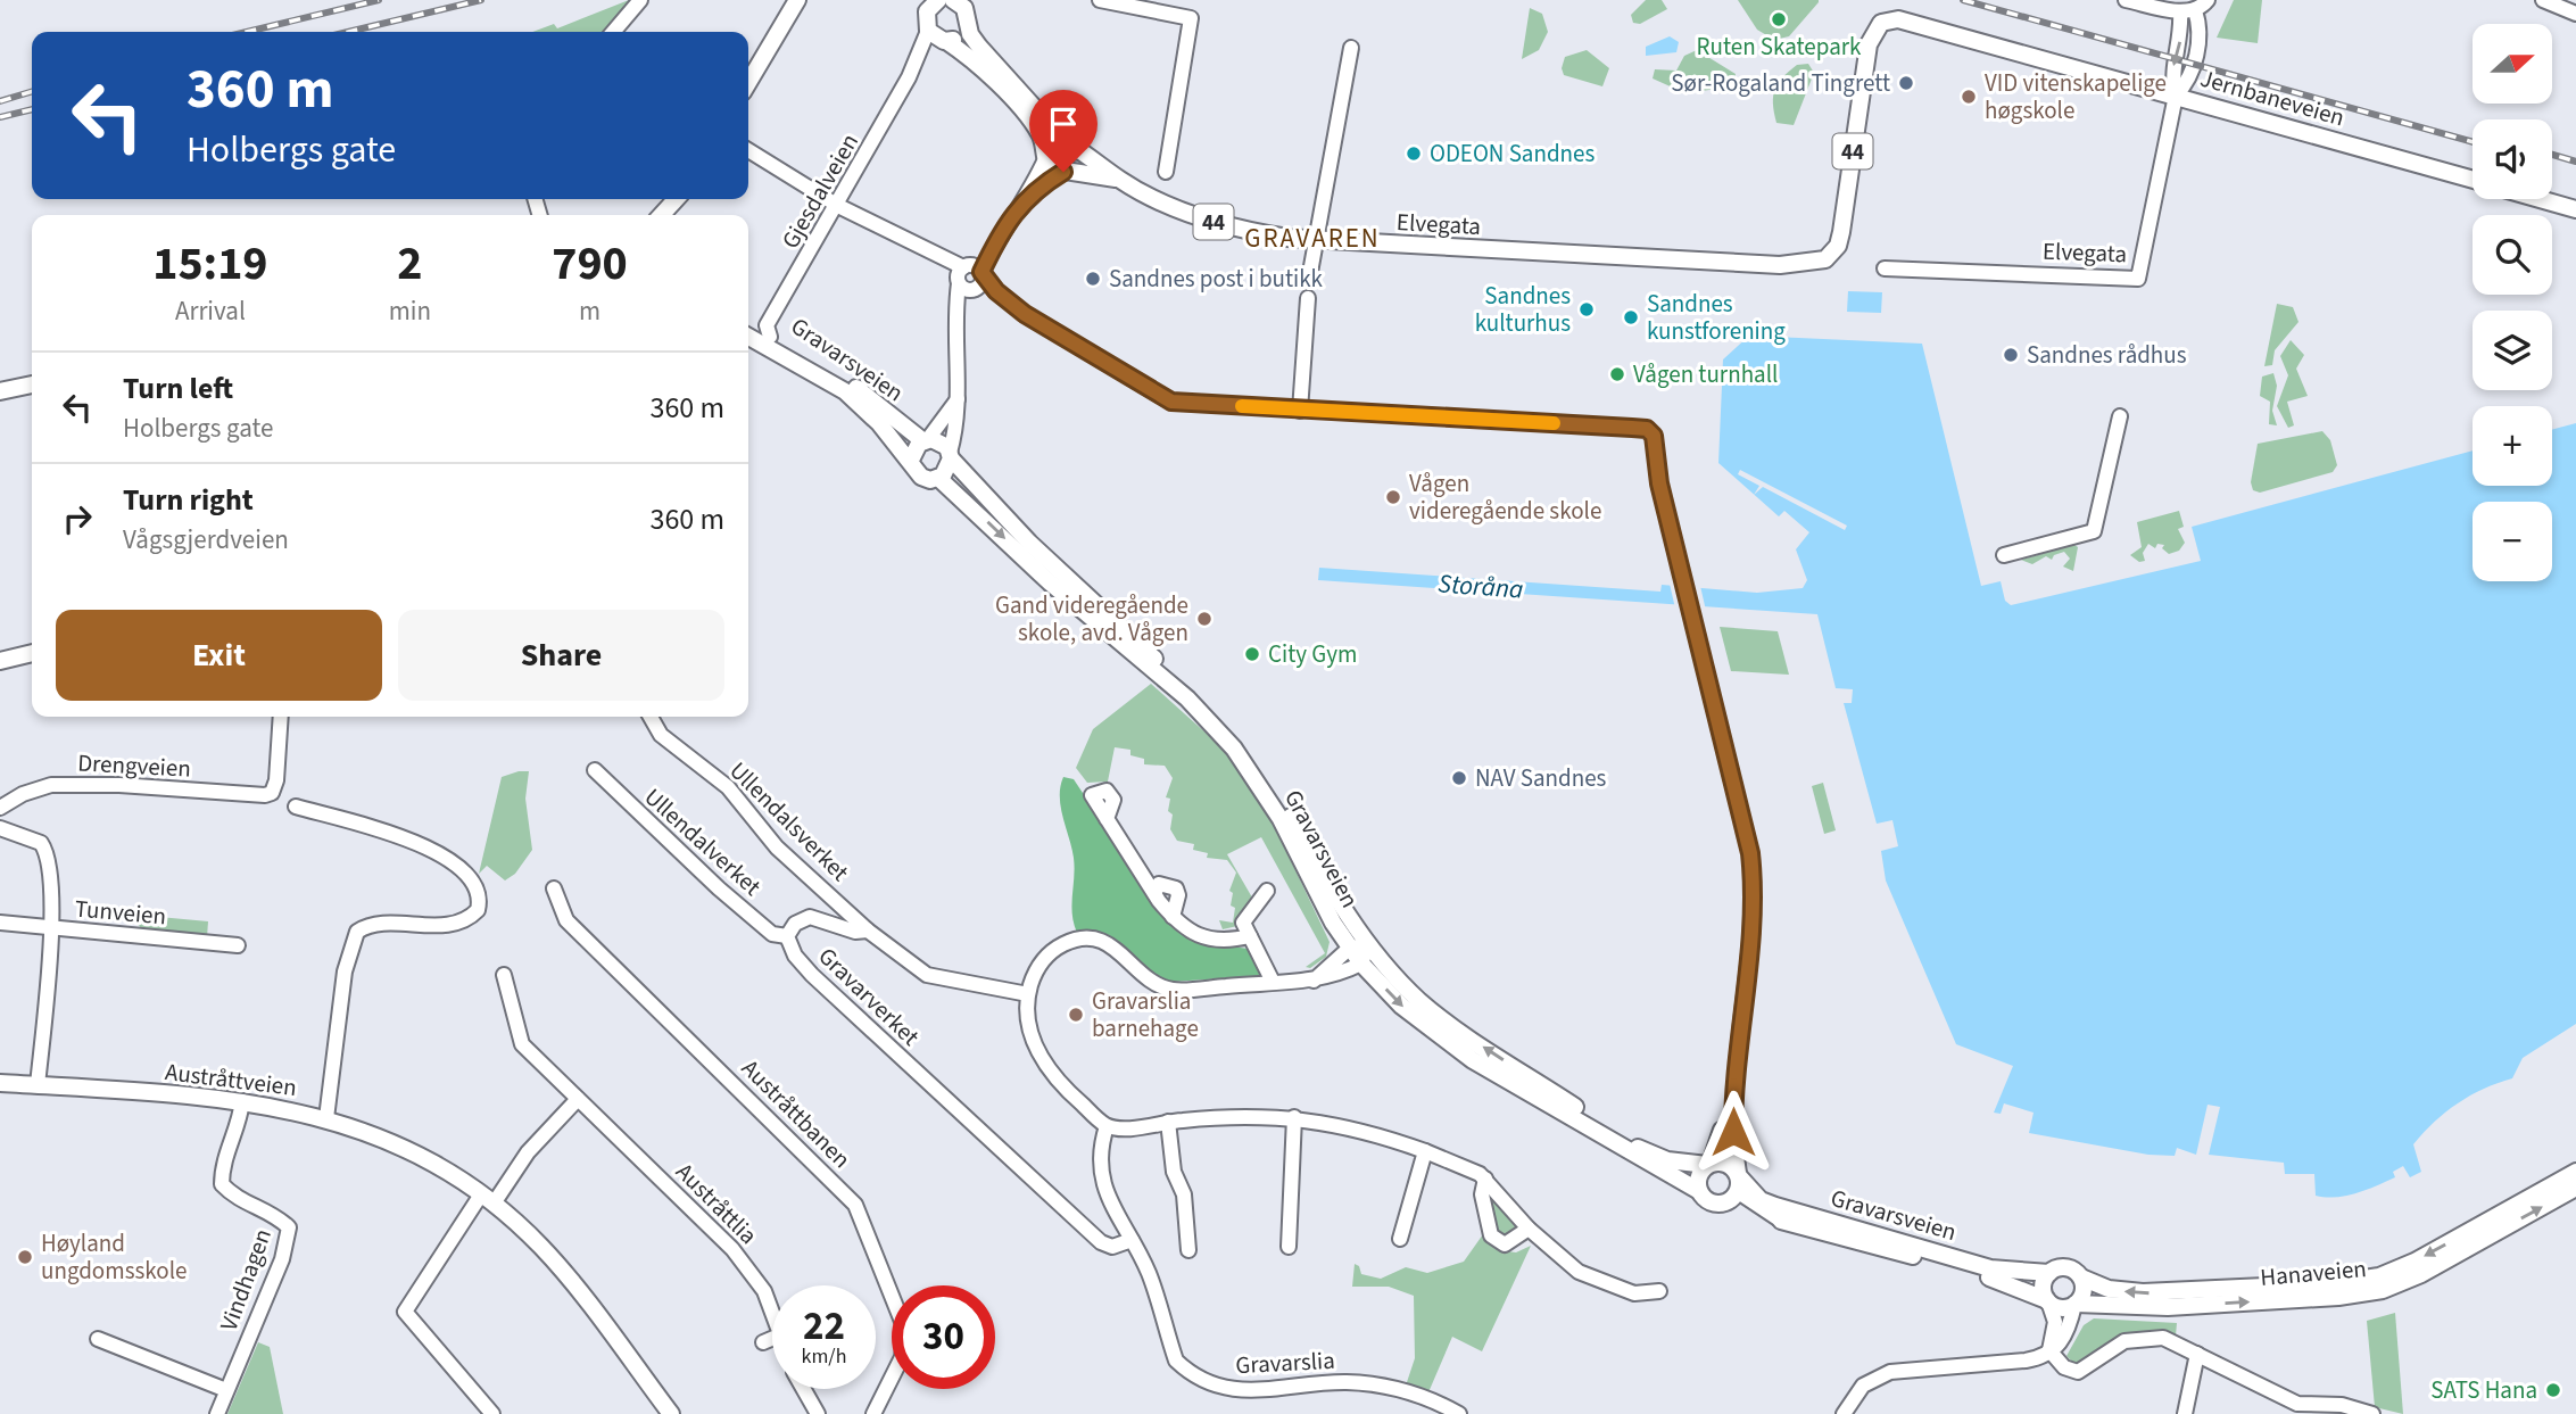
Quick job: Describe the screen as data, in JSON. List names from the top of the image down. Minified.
{"streets":{"main road":["Jernbaneveien","44","Elvegata","Gravarsveien","Austråttveien","Hanaveien"],"street":["Gjesdalveien","Drengveien","Ullendalsverket","Ullendalverket","Tunveien","Gravarverket","Austråttbanen","Austråttlia","Vindhagen","Gravarslia"]},"crossings":[["Jernbaneveien","Elvegata"],["44","Gjesdalveien"],["44","Elvegata"],["Gjesdalveien","Gravarsveien"],["Gravarsveien","Hanaveien"],["Ullendalsverket","Gravarverket"],["Ullendalverket","Gravarverket"],["Gravarverket","Gravarslia"],["Austråttveien","Vindhagen"]],"districts":["GRAVAREN"],"water":["Storåna"],"places":["Ruten Skatepark","Sør-Rogaland Tingrett","VID vitenskapelige høgskole","ODEON Sandnes","Sandnes post i butikk","Sandnes kulturhus","Sandnes kunstforening","Sandnes rådhus","Vågen turnhall","Vågen videregående skole","Gand videregående skole, avd. Vågen","City Gym","NAV Sandnes","Gravarslia barnehage","Høyland ungdomsskole","SATS Hana"],"north":"right","page":{"map_buttons":["+","−"],"turn":["360 m","Holbergs gate"],"eta":["15:19","Arrival","2","min","790","m"],"list":[{"name":"Turn left","note":"Holbergs gate","value":"360 m"},{"name":"Turn right","note":"Vågsgjerdveien","value":"360 m"}],"buttons":["Exit","Share"],"speed":"22 km/h","limit":"30"}}
